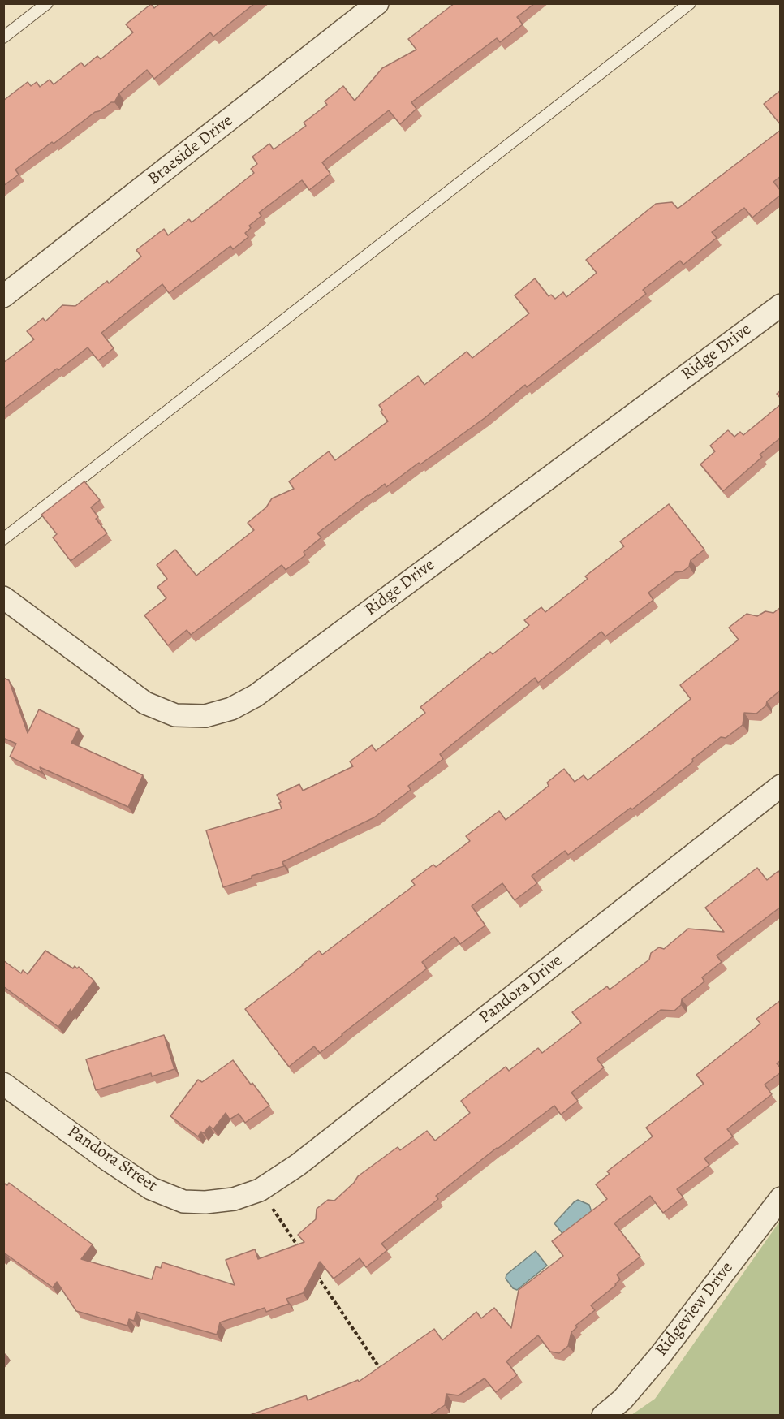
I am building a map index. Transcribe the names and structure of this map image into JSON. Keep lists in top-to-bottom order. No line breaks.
{"streets":{"street":["Braeside Drive","Ridge Drive","Pandora Drive","Pandora Street","Ridgeview Drive"]},"crossings":[["Pandora Drive","Pandora Street"]]}
